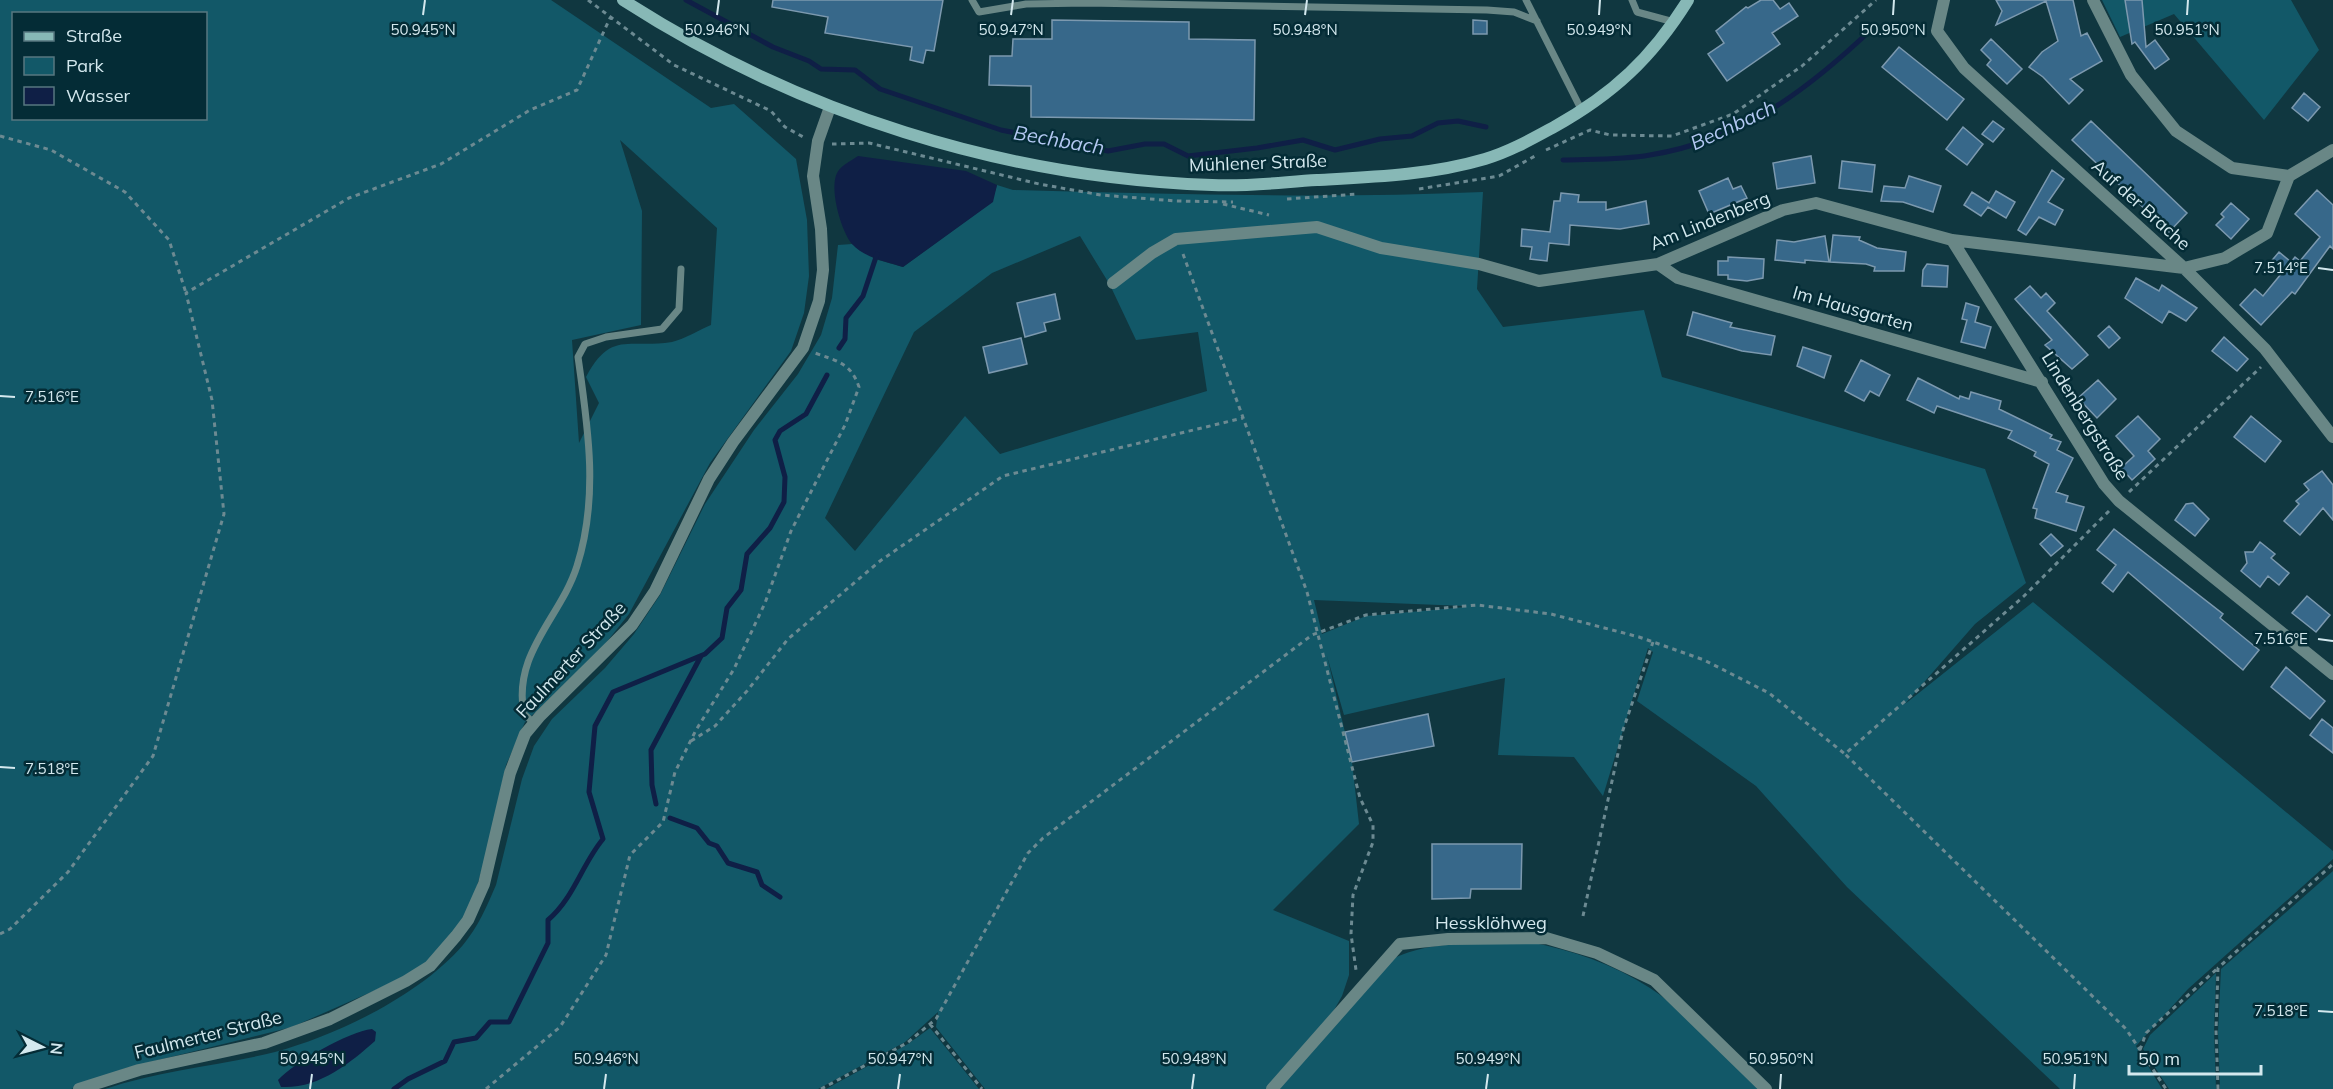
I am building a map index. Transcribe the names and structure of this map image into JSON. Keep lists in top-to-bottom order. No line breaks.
{"streets":{"main road":["Mühlener Straße"],"street":["Auf der Brache","Am Lindenberg","Im Hausgarten","Lindenbergstraße","Faulmerter Straße","Hessklöhweg"]},"crossings":[["Mühlener Straße","Faulmerter Straße"],["Auf der Brache","Am Lindenberg"],["Am Lindenberg","Im Hausgarten"],["Am Lindenberg","Lindenbergstraße"],["Im Hausgarten","Lindenbergstraße"]],"water":["Bechbach"],"legend":["Straße","Park","Wasser"],"scale_bar":"50 m","north":"right","coordinates":["50.945°N","50.946°N","50.947°N","50.948°N","50.949°N","50.950°N","50.951°N","7.514°E","7.516°E","7.518°E"]}
